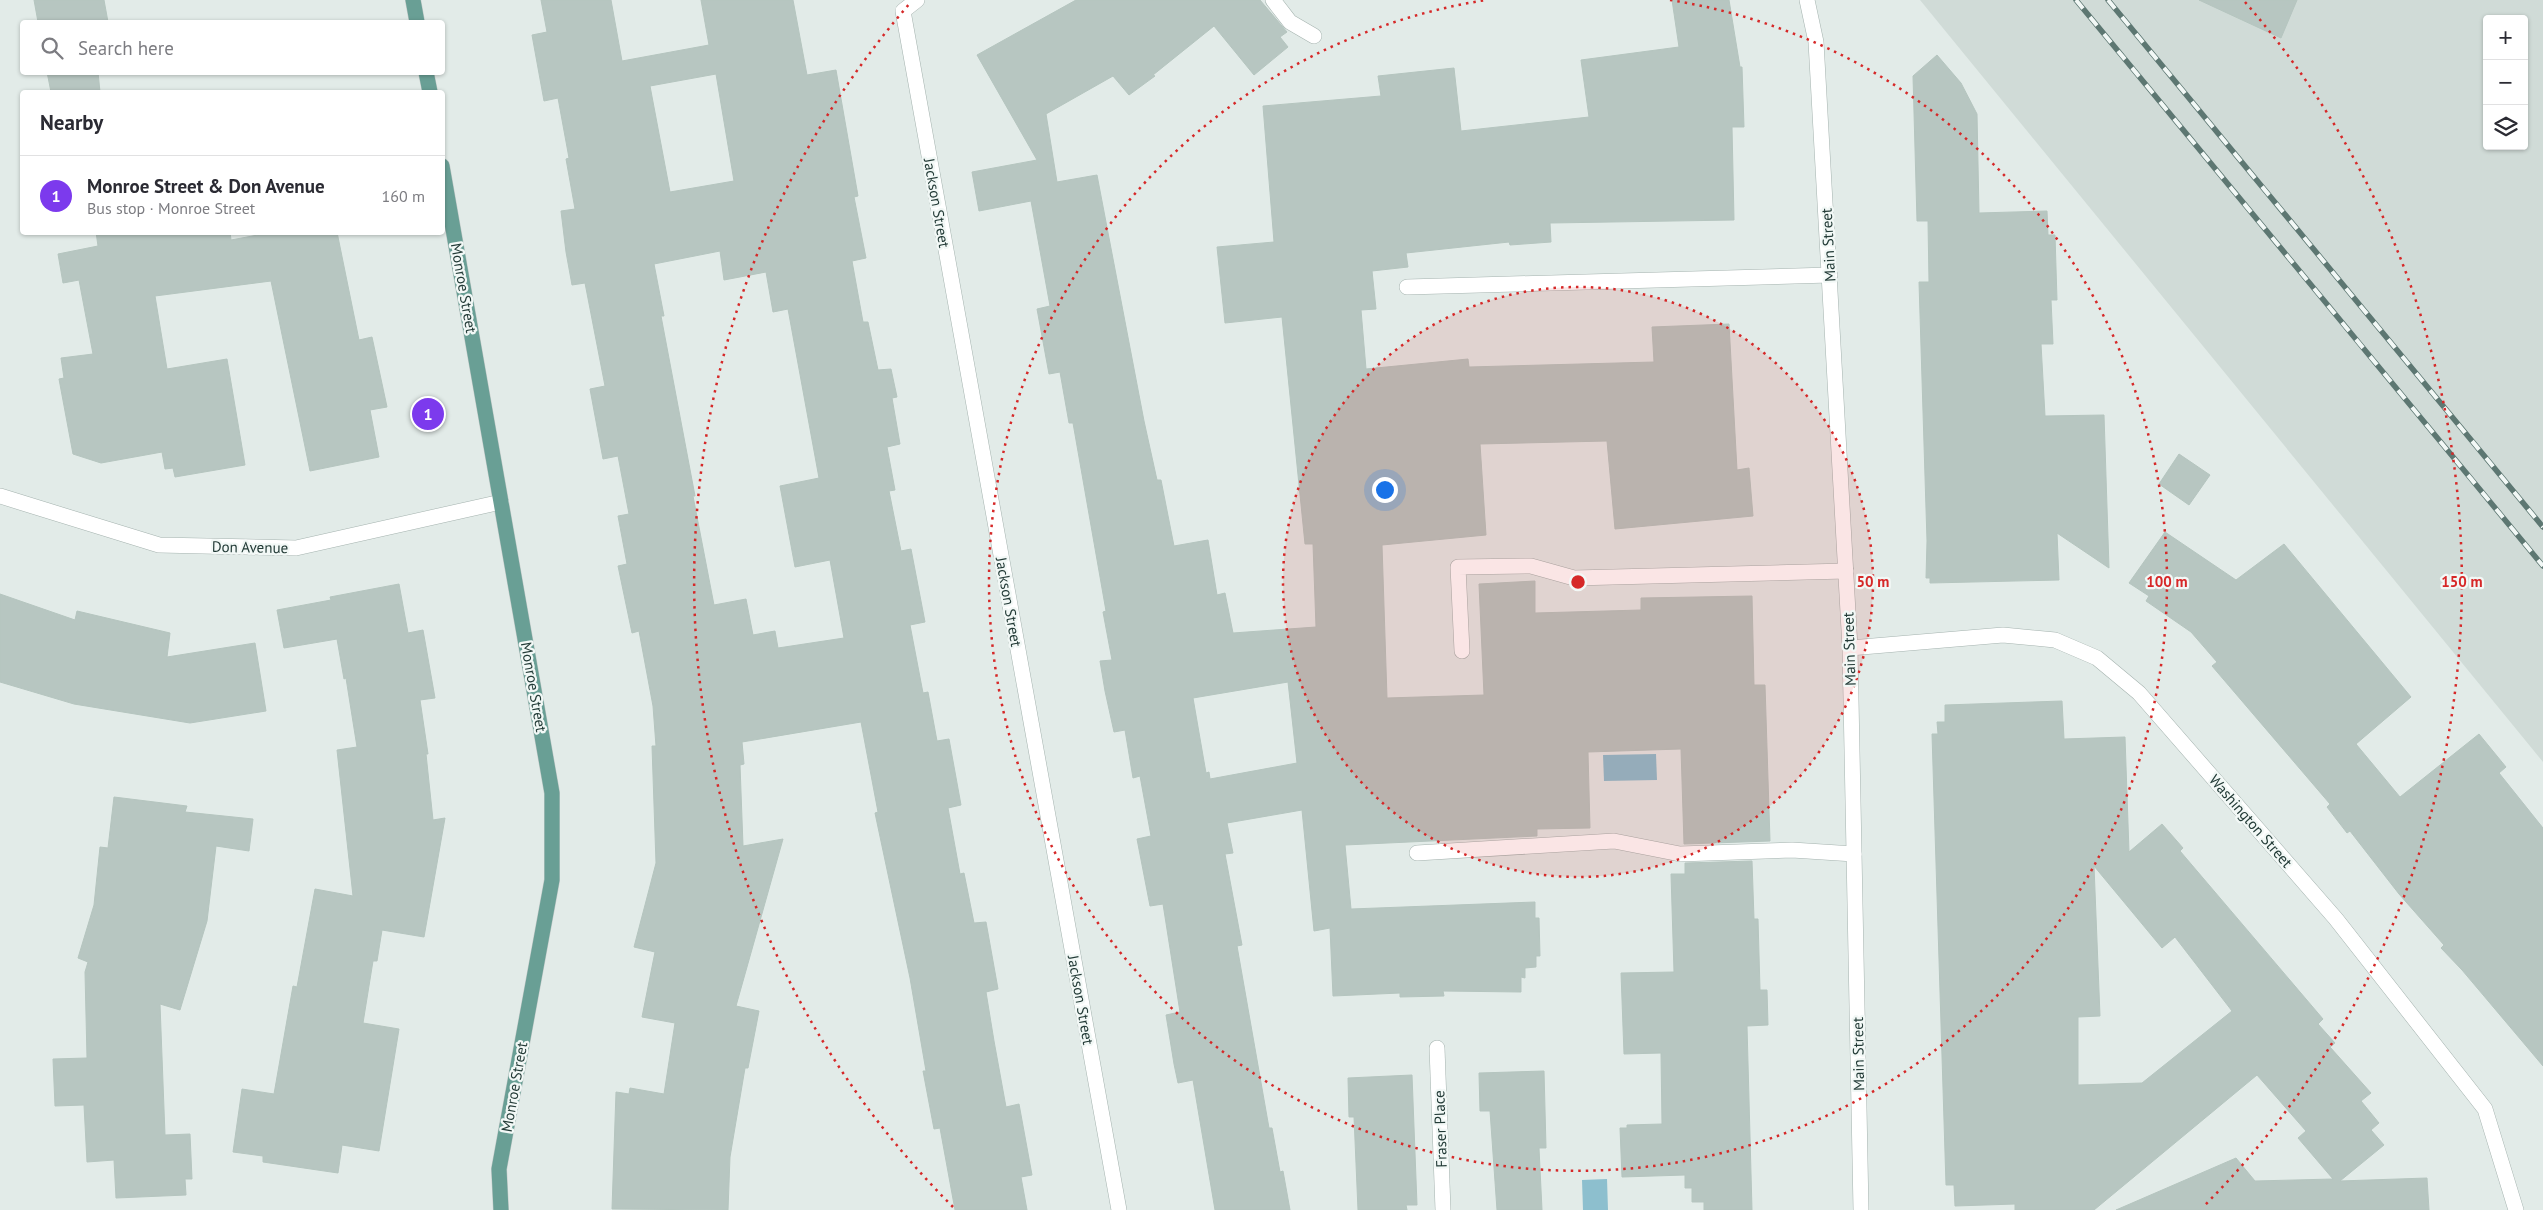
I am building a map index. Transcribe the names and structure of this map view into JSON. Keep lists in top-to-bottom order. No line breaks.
{"streets":{"main road":["Monroe Street"],"street":["Jackson Street","Main Street","Don Avenue","Washington Street","Fraser Place"]},"crossings":[["Main Street","Washington Street"],["Monroe Street","Don Avenue"]],"page":{"map_buttons":["+","−"],"search":"Search here","heading":"Nearby","list":[{"mark":"1","name":"Monroe Street & Don Avenue","note":"Bus stop · Monroe Street","value":"160 m"}],"pins":"1"},"rings":["50 m","100 m","150 m"]}
